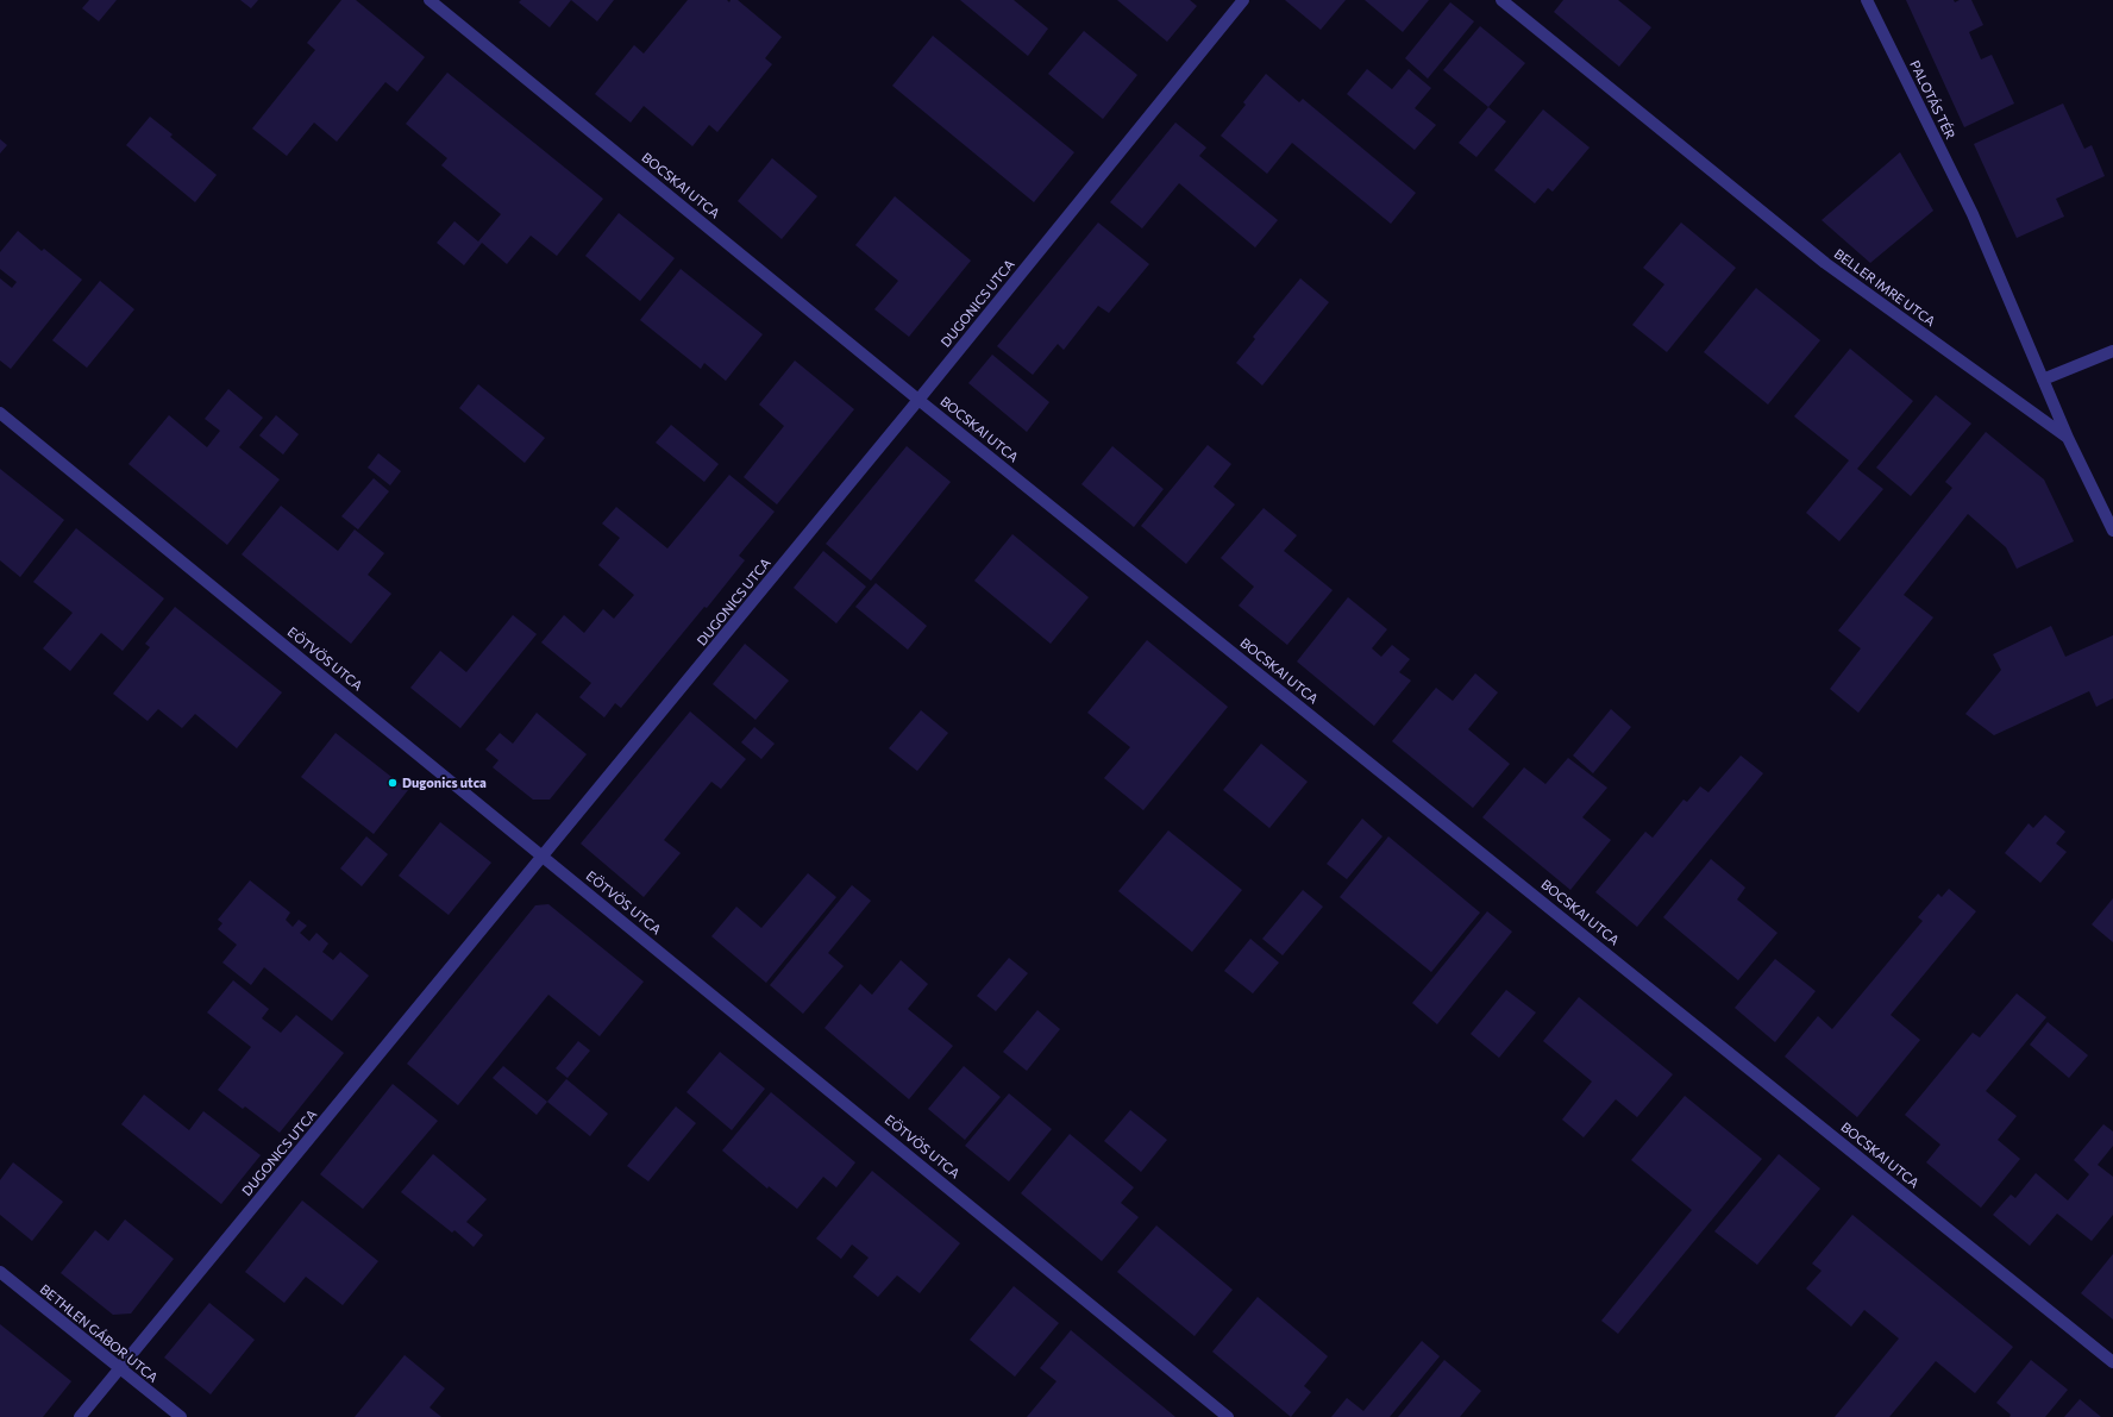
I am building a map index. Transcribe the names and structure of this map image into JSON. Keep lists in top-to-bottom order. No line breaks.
{"streets":{"street":["PALOTÁS TÉR","BOCSKAI UTCA","BELLER IMRE UTCA","DUGONICS UTCA","EÖTVÖS UTCA","BETHLEN GÁBOR UTCA"]},"crossings":[["BOCSKAI UTCA","DUGONICS UTCA"],["DUGONICS UTCA","EÖTVÖS UTCA"],["DUGONICS UTCA","BETHLEN GÁBOR UTCA"]],"places":["Dugonics utca"]}
